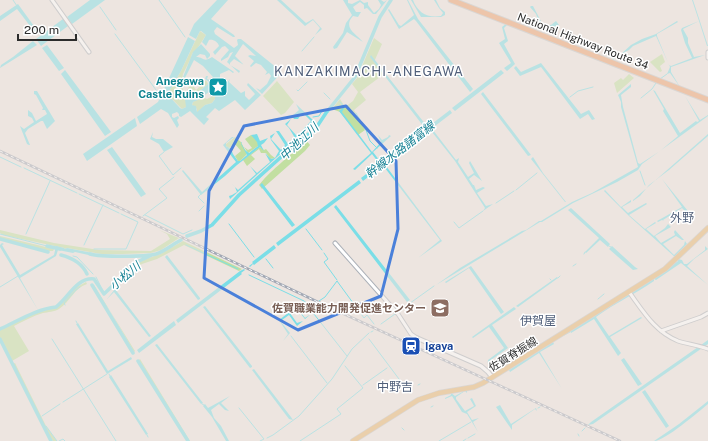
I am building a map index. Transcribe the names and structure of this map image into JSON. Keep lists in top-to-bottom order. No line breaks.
{"streets":{"highway":["National Highway Route 34"],"main road":["佐賀脊振線"]},"districts":["KANZAKIMACHI-ANEGAWA","外野","伊賀屋","中野吉"],"water":["中池江川","幹線水路諸富線","小松川"],"places":{"place":["Anegawa Castle Ruins"],"school or university":["佐賀職業能力開発促進センター"],"station":["Igaya"]},"scale_bar":"200 m"}
